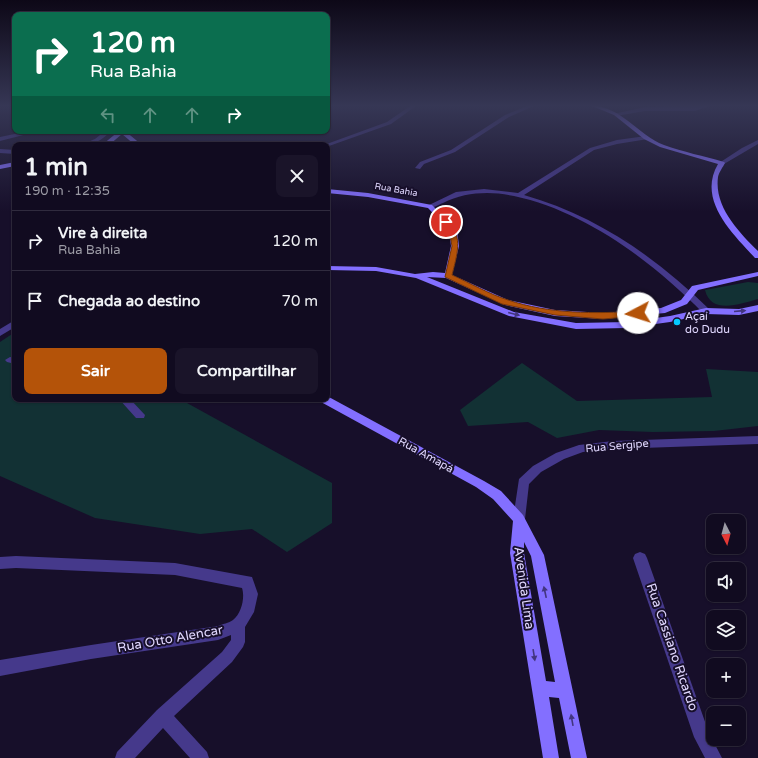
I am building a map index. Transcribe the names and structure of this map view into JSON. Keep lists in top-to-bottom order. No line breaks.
{"streets":{"main road":["Rua Bahia","Rua Amapá","Avenida Lima"],"street":["Rua Sergipe","Rua Otto Alencar","Rua Cassiano Ricardo"]},"crossings":[["Rua Sergipe","Rua Amapá"],["Rua Sergipe","Avenida Lima"],["Rua Amapá","Avenida Lima"]],"places":["Açaí do Dudu"],"north":"bottom","page":{"turn":["120 m","Rua Bahia"],"heading":["1 min","190 m · 12:35"],"list":[{"name":"Vire à direita","note":"Rua Bahia","value":"120 m"},{"name":"Chegada ao destino","value":"70 m"}],"buttons":["Sair","Compartilhar"],"map_buttons":["+","−"]}}
